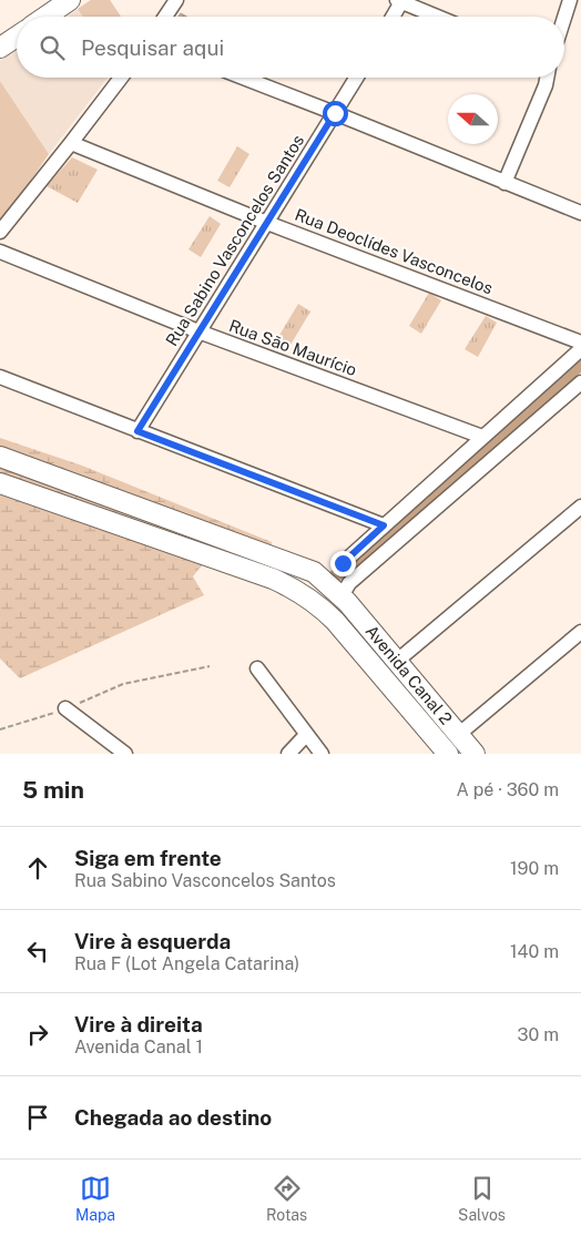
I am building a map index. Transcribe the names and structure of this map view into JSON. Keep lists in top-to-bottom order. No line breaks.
{"streets":{"main road":["Avenida Canal 2"],"street":["Rua Sabino Vasconcelos Santos","Rua Deoclídes Vasconcelos","Rua São Maurício"]},"crossings":[["Rua Sabino Vasconcelos Santos","Rua Deoclídes Vasconcelos"],["Rua Sabino Vasconcelos Santos","Rua São Maurício"]],"north":"left","page":{"search":"Pesquisar aqui","heading":["5 min","A pé · 360 m"],"list":[["Siga em frente","Rua Sabino Vasconcelos Santos","190 m"],["Vire à esquerda","Rua F (Lot Angela Catarina)","140 m"],["Vire à direita","Avenida Canal 1","30 m"],"Chegada ao destino"],"nav":["Mapa","Rotas","Salvos"]}}
